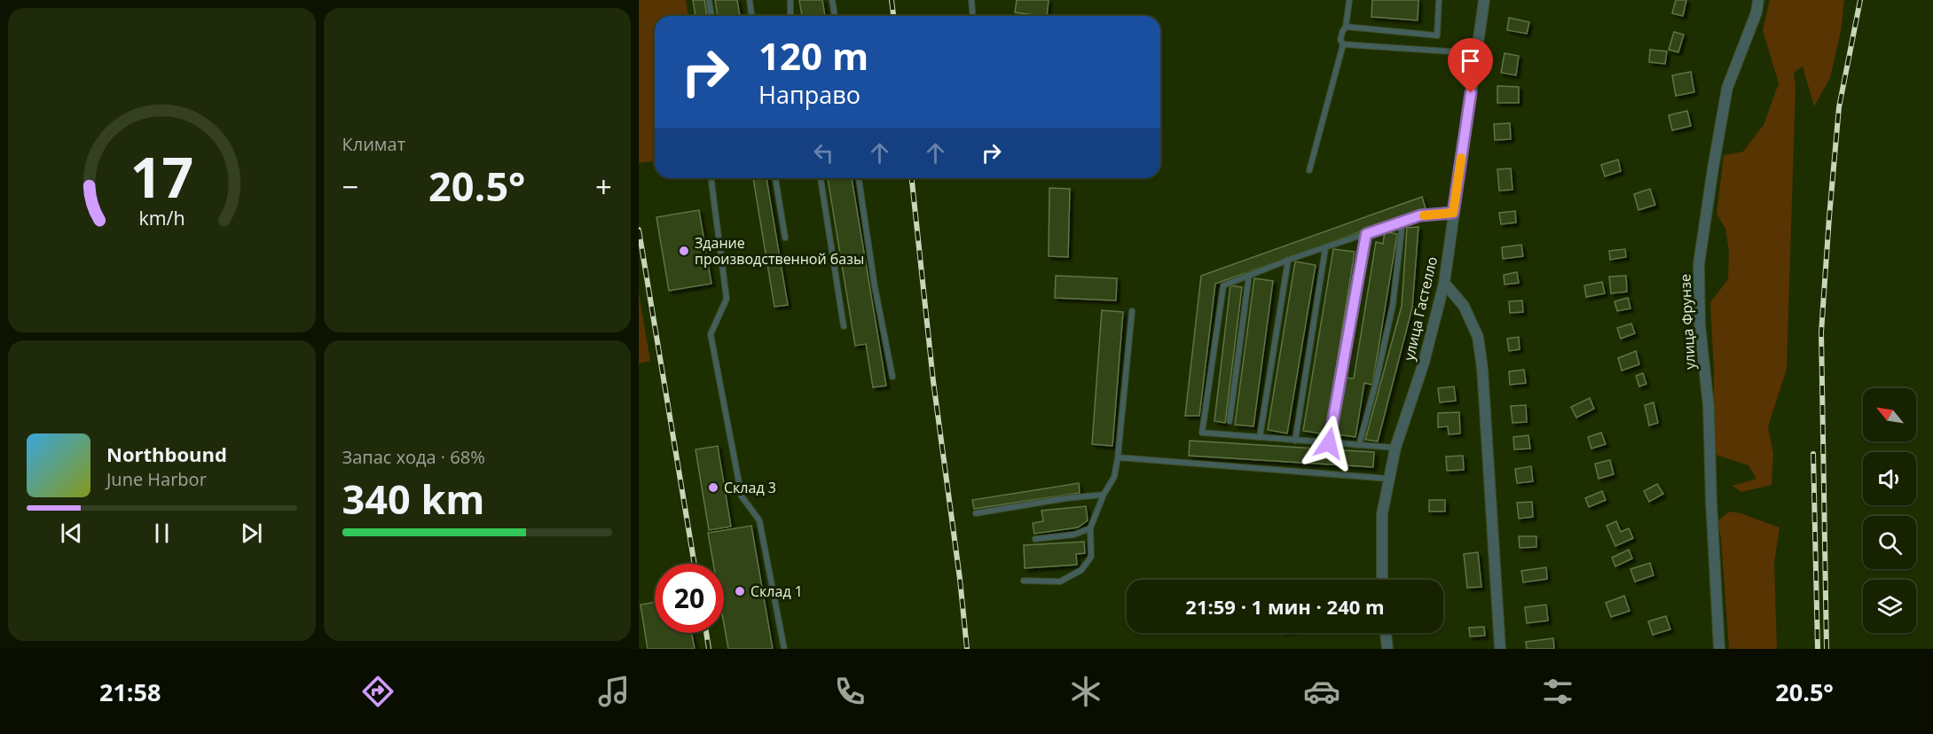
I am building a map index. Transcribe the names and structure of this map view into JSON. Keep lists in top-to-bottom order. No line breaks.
{"streets":{"street":["улица Гастелло","улица Фрунзе"]},"places":["Здание производственной базы","Склад 3","Склад 1"],"north":"top left","page":{"tile":["Климат",["Запас хода · 68%","340 km"]],"turn":["120 m","Направо"],"heat":["−","20.5°","+"],"song":["Northbound","June Harbor"],"limit":"20","trip":"21:59 · 1 мин · 240 m","tabs":["21:58","20.5°"],"gauge":["17","km/h"]}}
